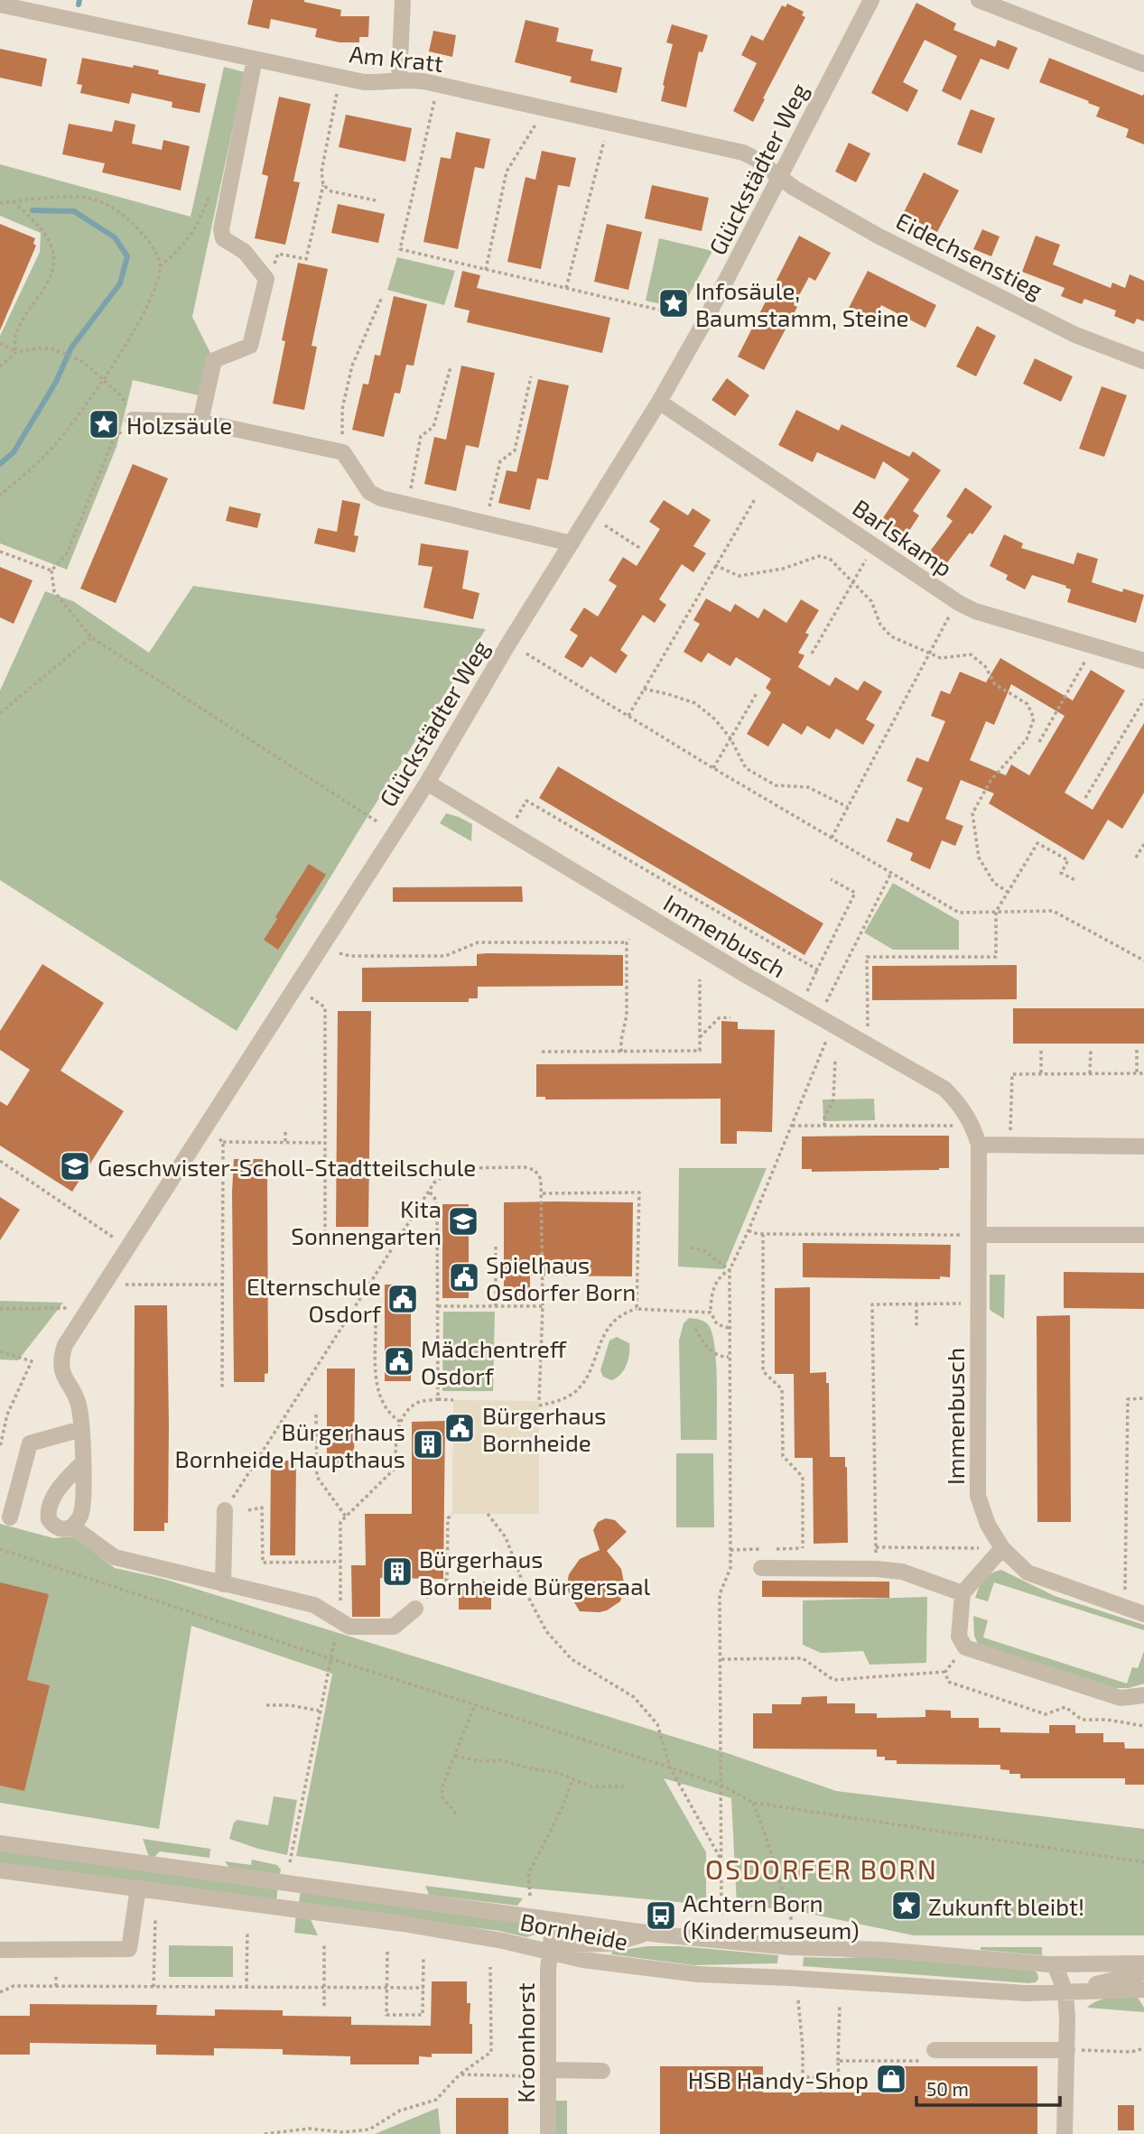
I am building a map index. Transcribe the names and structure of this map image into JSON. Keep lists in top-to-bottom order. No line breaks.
{"streets":{"street":["Am Kratt","Glückstädter Weg","Eidechsenstieg","Barlskamp","Immenbusch","Bornheide","Kroonhorst"]},"crossings":[["Am Kratt","Glückstädter Weg"],["Am Kratt","Eidechsenstieg"],["Glückstädter Weg","Eidechsenstieg"],["Glückstädter Weg","Barlskamp"],["Glückstädter Weg","Immenbusch"],["Bornheide","Kroonhorst"]],"districts":["OSDORFER BORN"],"places":{"place":["Infosäule, Baumstamm, Steine","Holzsäule","Zukunft bleibt!"],"school or university":["Geschwister-Scholl-Stadtteilschule","Kita Sonnengarten"],"public building":["Spielhaus Osdorfer Born","Elternschule Osdorf","Mädchentreff Osdorf","Bürgerhaus Bornheide"],"building":["Bürgerhaus Bornheide Haupthaus","Bürgerhaus Bornheide Bürgersaal"],"bus stop":["Achtern Born (Kindermuseum)"],"shop":["HSB Handy-Shop"]},"scale_bar":"50 m"}
